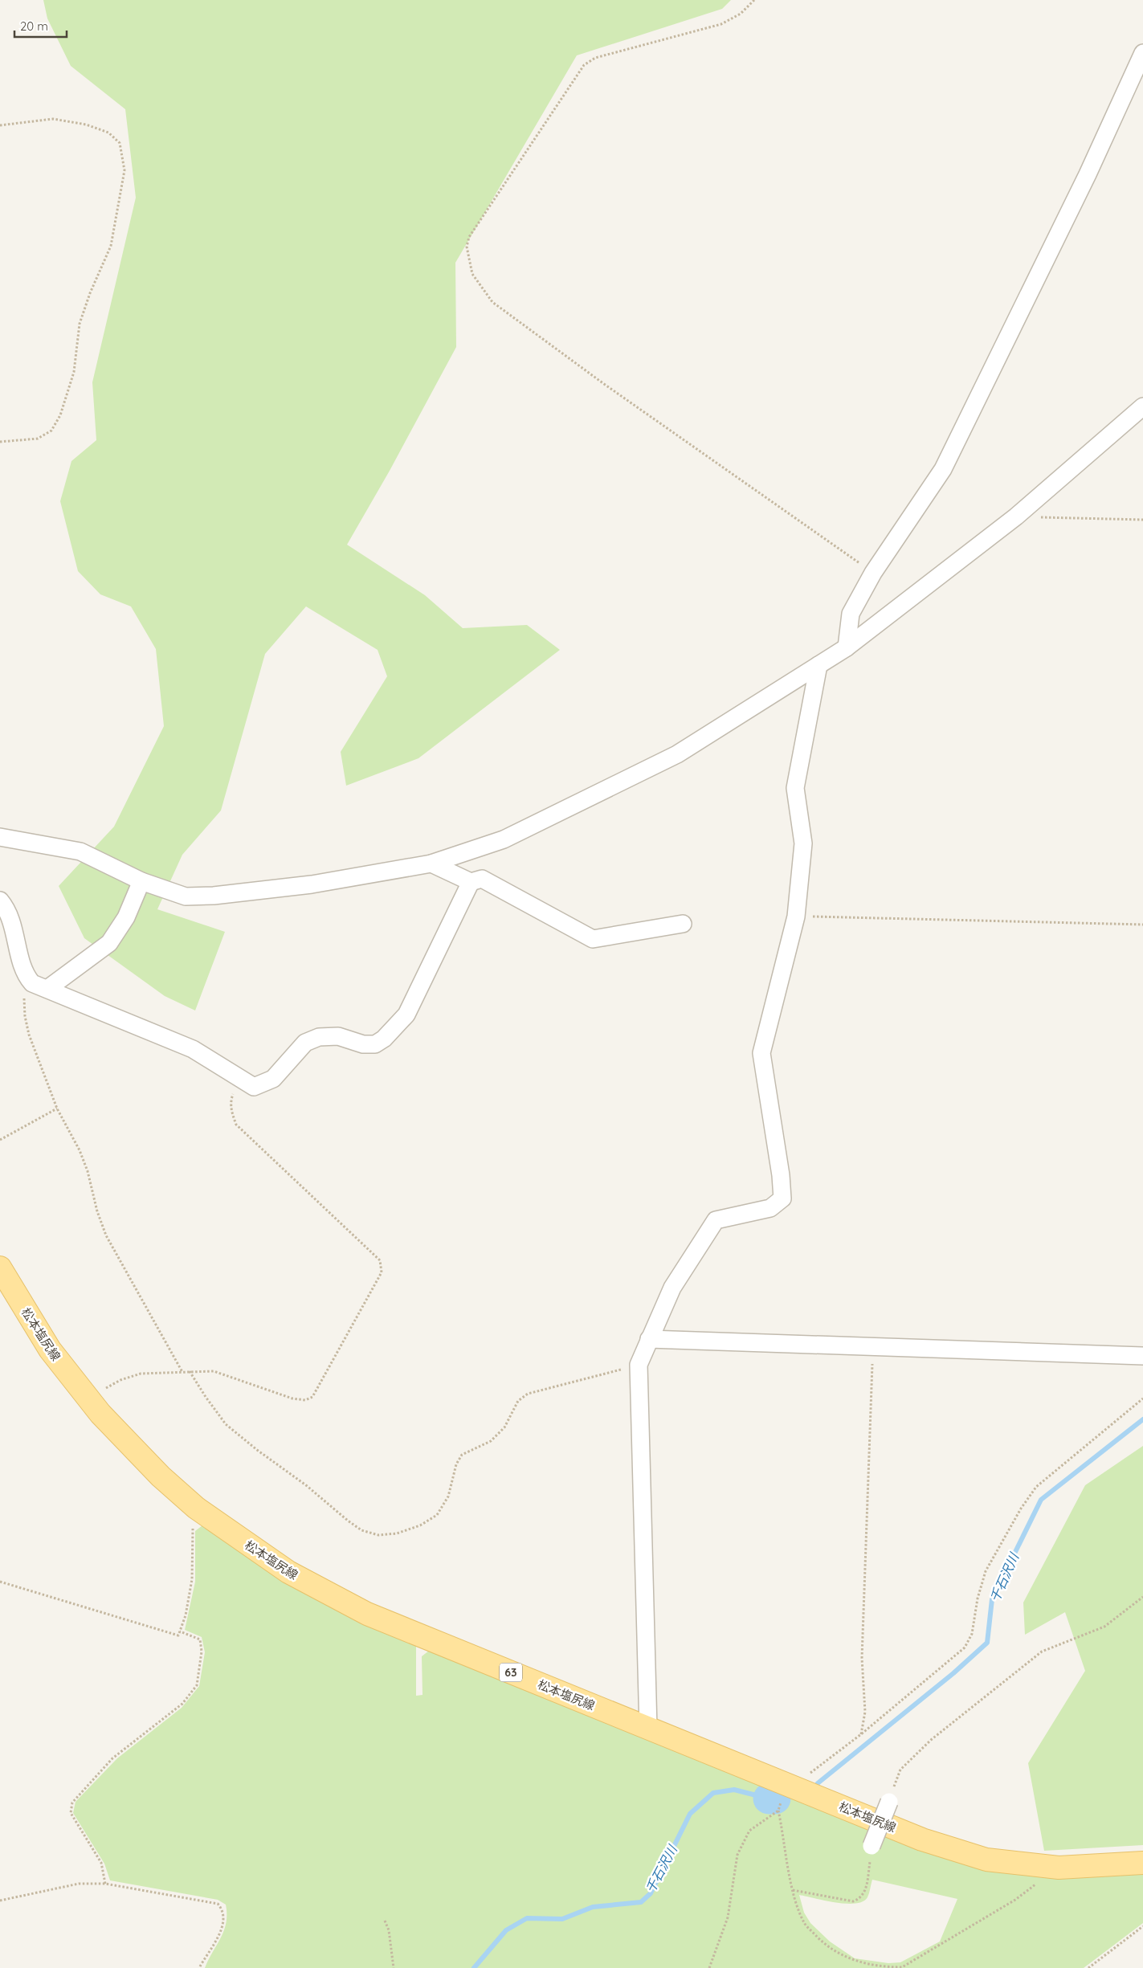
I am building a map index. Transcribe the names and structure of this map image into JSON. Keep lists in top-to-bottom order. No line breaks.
{"streets":{"main road":["松本塩尻線","63"]},"water":["千石沢川"],"scale_bar":"20 m"}
